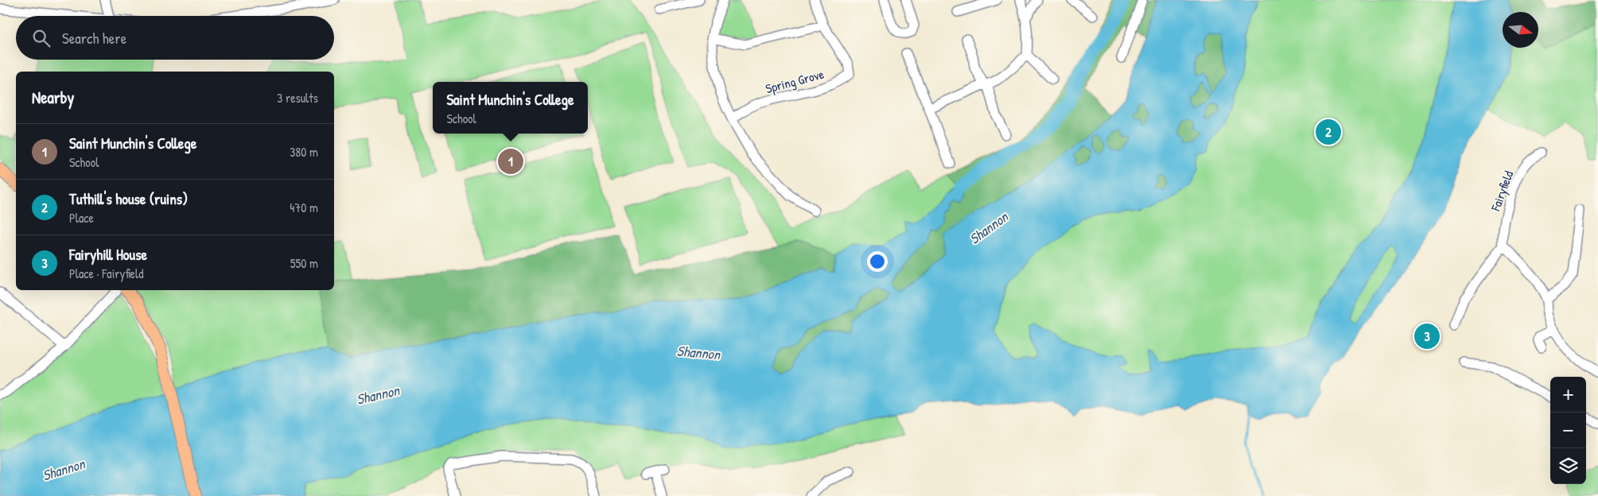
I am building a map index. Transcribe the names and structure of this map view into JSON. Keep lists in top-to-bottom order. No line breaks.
{"streets":{"street":["Spring Grove","Fairyfield"]},"water":["Shannon"],"north":"right","page":{"search":"Search here","heading":["Nearby","3 results"],"popup":["Saint Munchin's College","School"],"pins":["2","1","3"],"list":[{"mark":"1","name":"Saint Munchin's College","note":"School","value":"380 m"},{"mark":"2","name":"Tuthill's house (ruins)","note":"Place","value":"470 m"},{"mark":"3","name":"Fairyhill House","note":"Place · Fairyfield","value":"550 m"}],"map_buttons":["+","−"]}}
